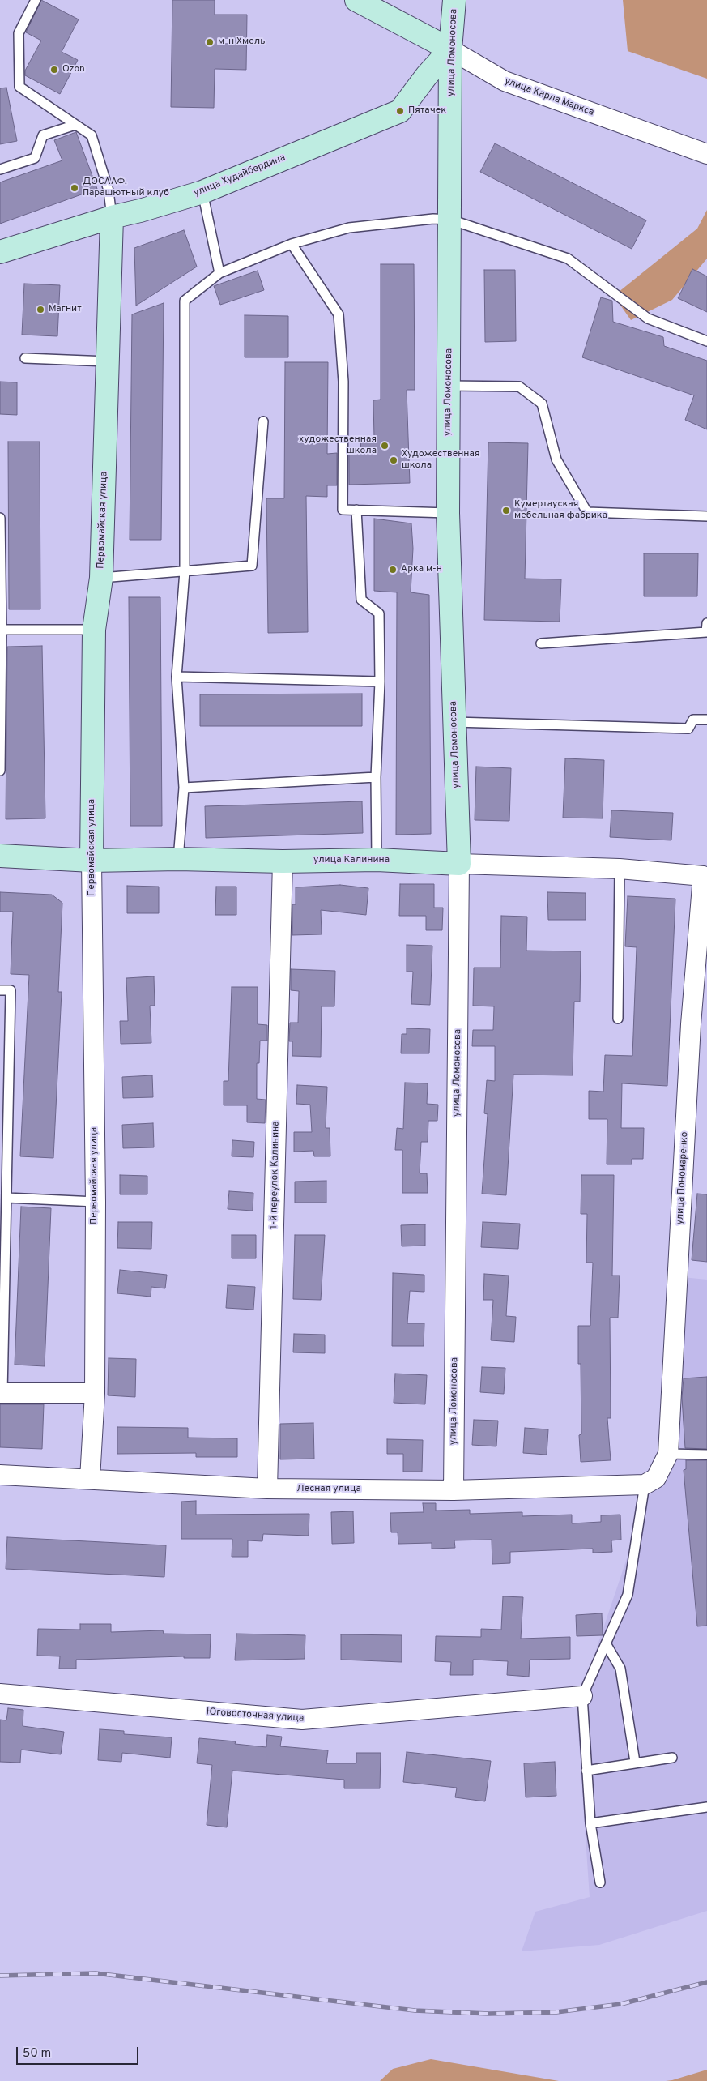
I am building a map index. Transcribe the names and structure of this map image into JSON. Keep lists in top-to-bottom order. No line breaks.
{"streets":{"street":["улица Ломоносова","улица Карла Маркса","улица Худайбердина","Первомайская улица","улица Калинина","1-й переулок Калинина","улица Пономаренко","Лесная улица","Юговосточная улица"]},"crossings":[["улица Ломоносова","улица Карла Маркса"],["улица Ломоносова","улица Худайбердина"],["улица Ломоносова","улица Калинина"],["улица Ломоносова","Лесная улица"],["улица Карла Маркса","улица Худайбердина"],["улица Худайбердина","Первомайская улица"],["Первомайская улица","улица Калинина"],["Первомайская улица","Лесная улица"],["улица Калинина","1-й переулок Калинина"],["улица Калинина","улица Пономаренко"],["1-й переулок Калинина","Лесная улица"],["улица Пономаренко","Лесная улица"]],"places":["м-н Хмель","Ozon","Пятачек","ДОСААФ. Парашютный клуб","Магнит","художественная школа","Художественная школа","Кумертауская мебельная фабрика","Арка м-н"],"scale_bar":"50 m"}
